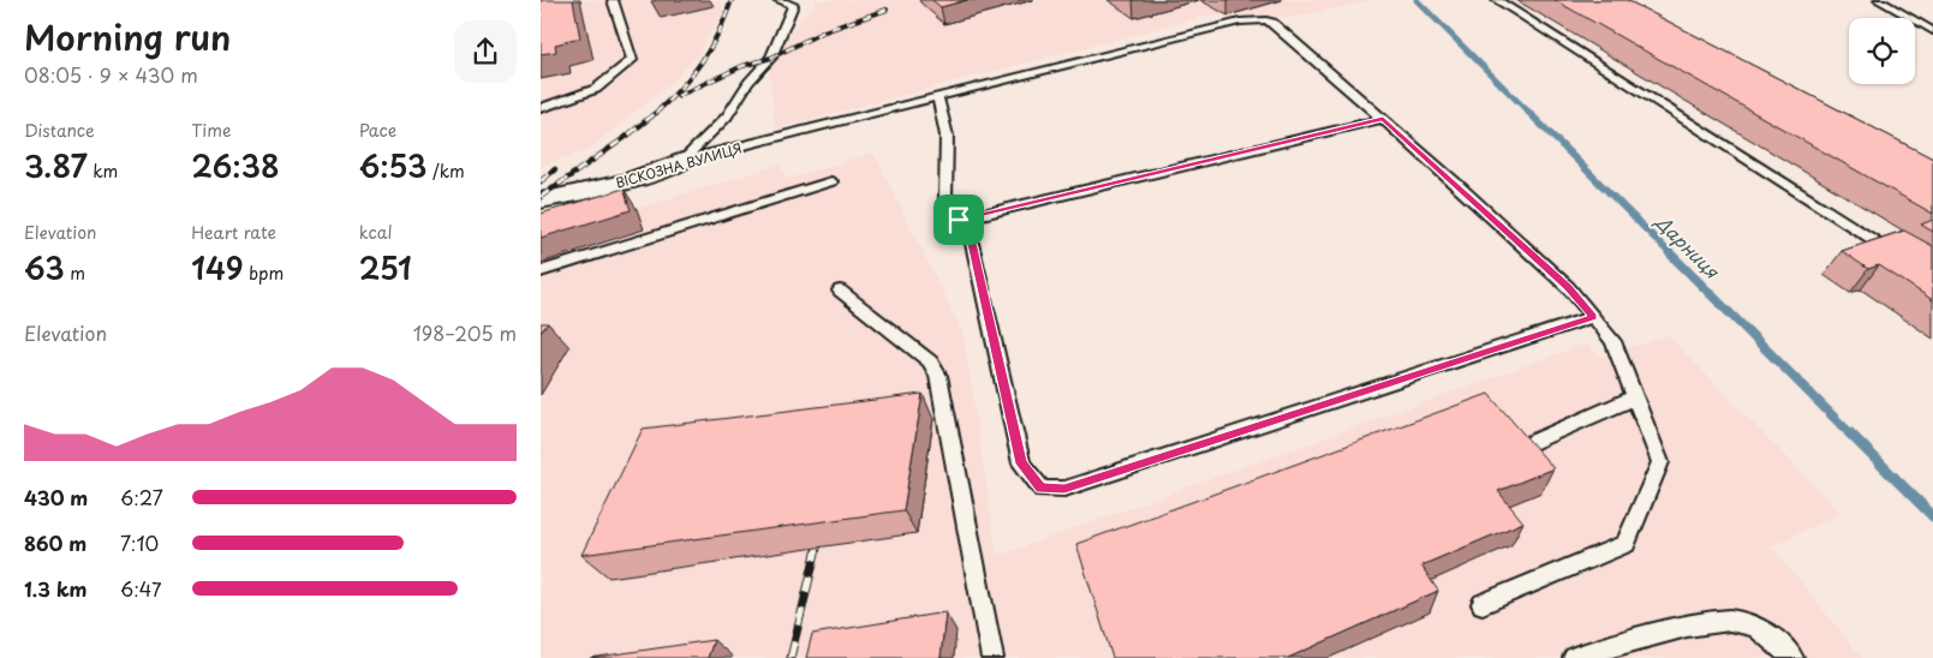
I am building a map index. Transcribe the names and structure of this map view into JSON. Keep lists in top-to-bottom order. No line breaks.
{"streets":{"street":["ВІСКОЗНА ВУЛИЦЯ"]},"water":["Дарниця"],"page":{"heading":["Morning run","08:05 · 9 × 430 m"],"stats":[["Distance","3.87 km"],["Time","26:38"],["Pace","6:53 /km"],["Elevation","63 m"],["Heart rate","149 bpm"],["kcal","251"]],"chart":["Elevation","198–205 m"],"list":[{"name":"430 m","note":"6:27"},{"name":"860 m","note":"7:10"},{"name":"1.3 km","note":"6:47"}]}}
